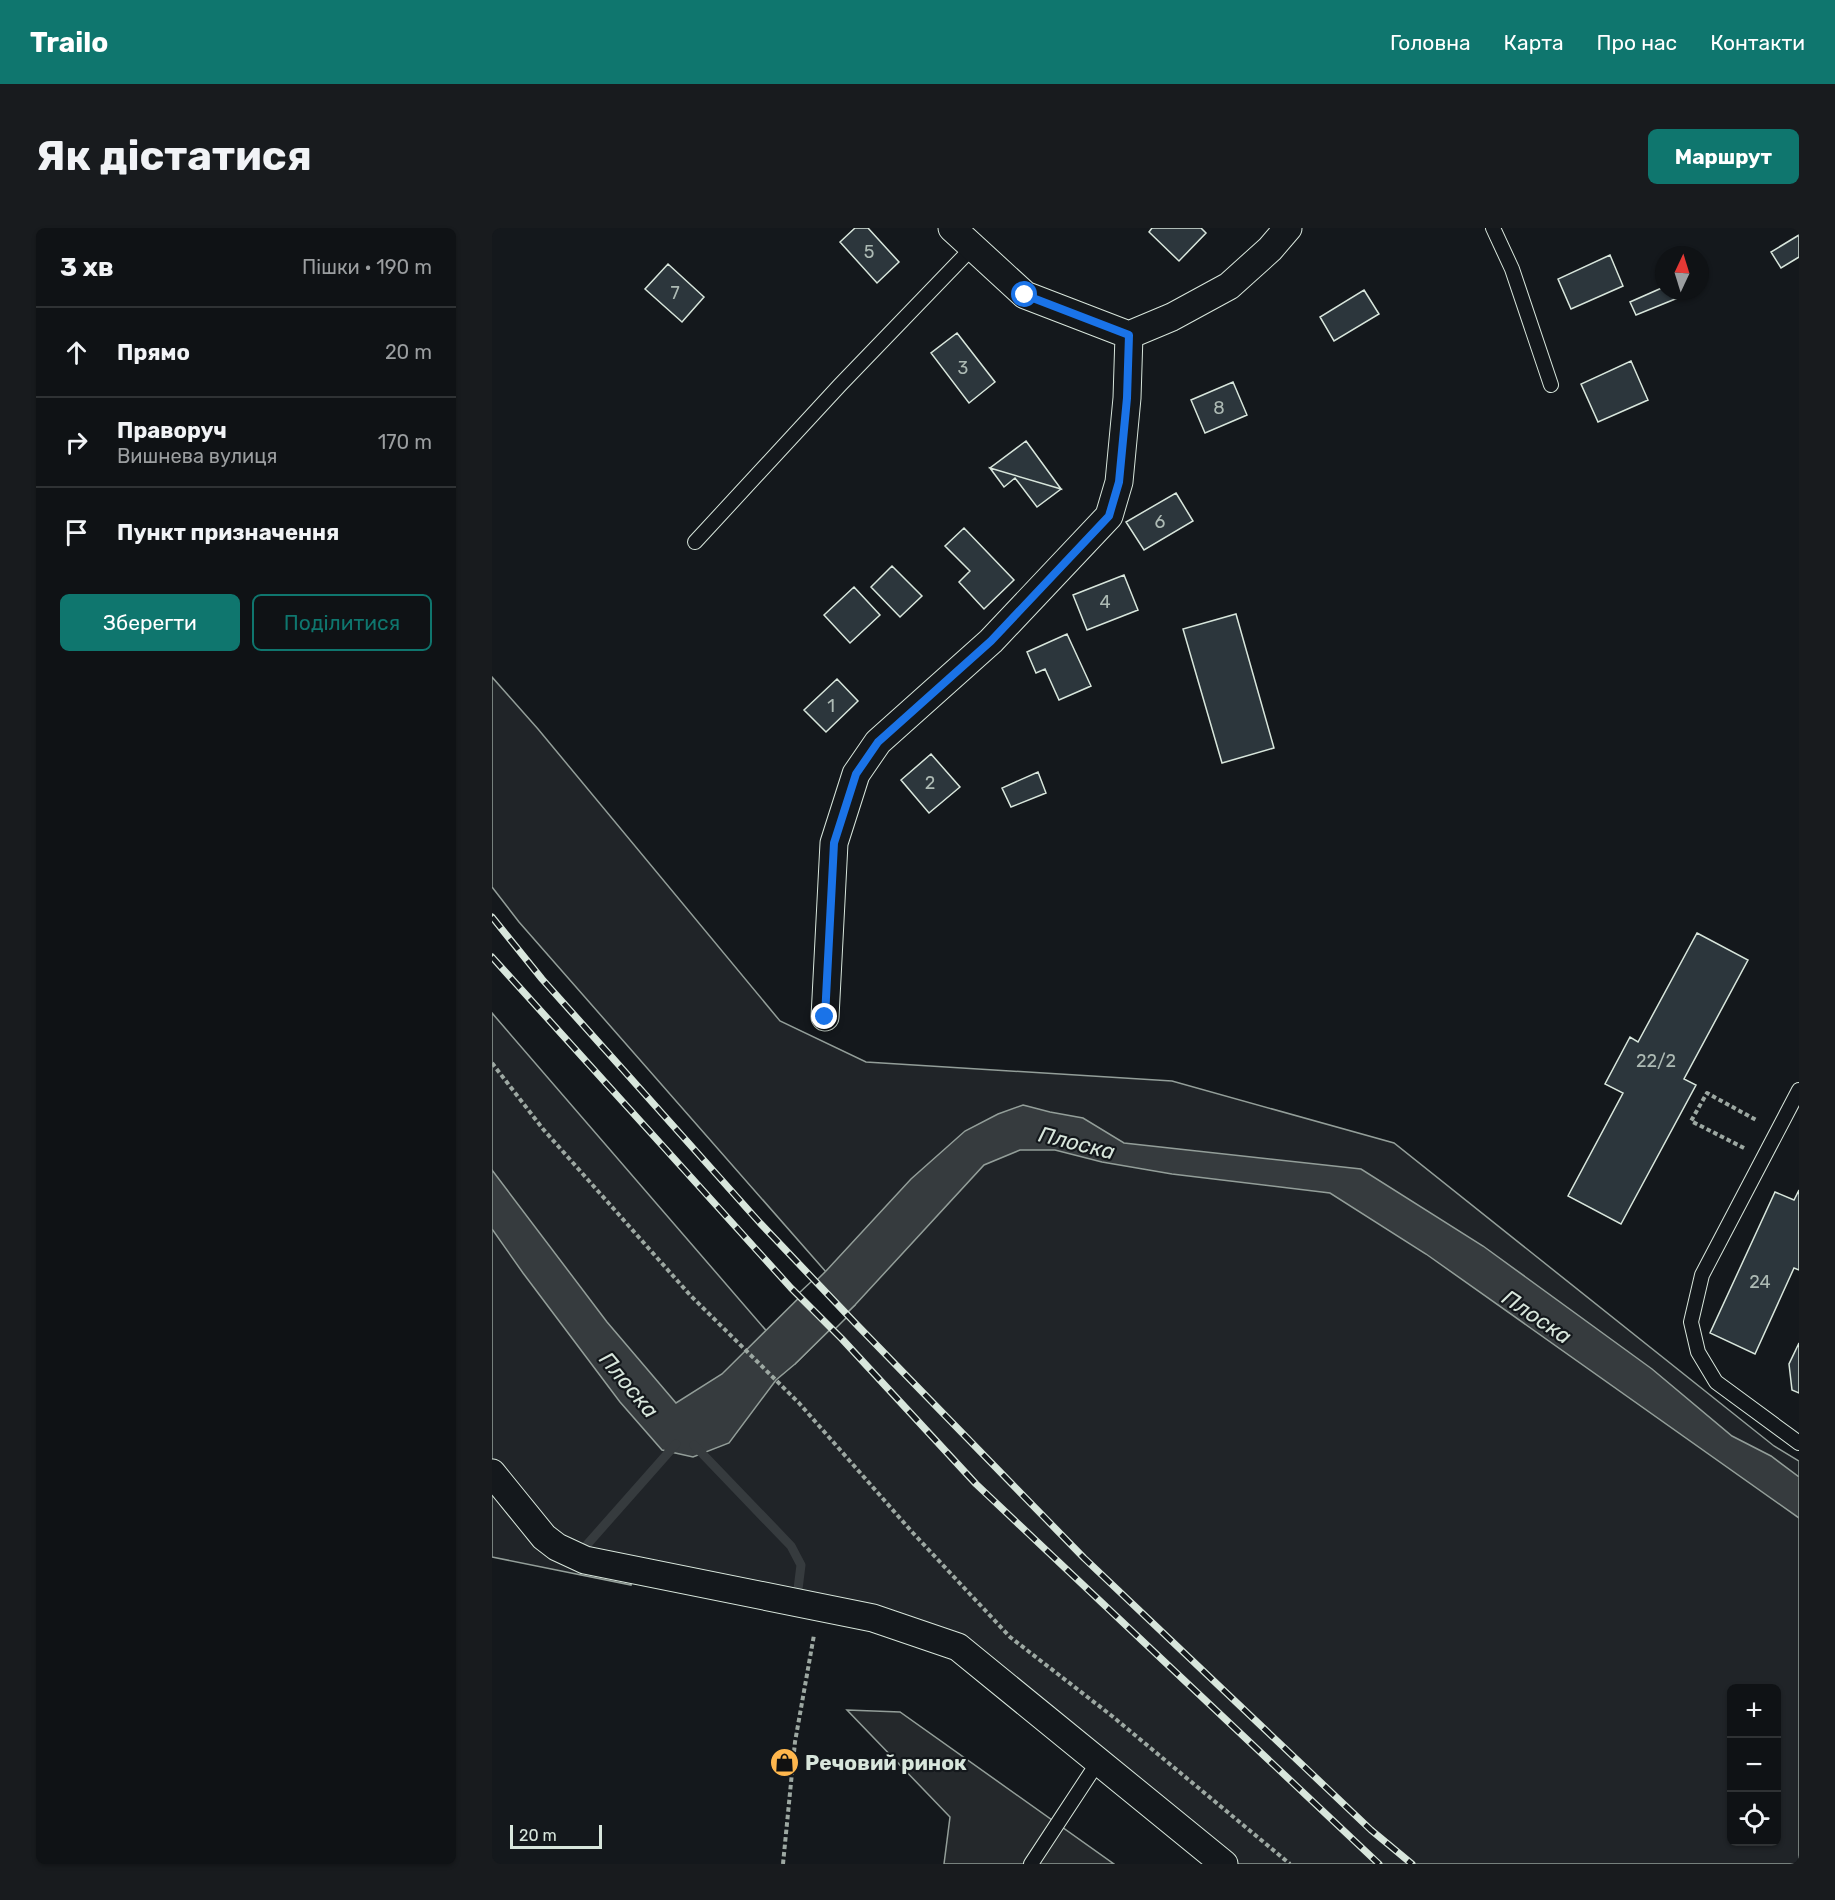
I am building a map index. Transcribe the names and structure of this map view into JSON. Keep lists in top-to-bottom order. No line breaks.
{"water":["Плоска"],"places":{"shop":["Речовий ринок"]},"house_numbers":["5","7","3","8","6","4","1","2","22/2","24"],"scale_bar":"20 m","north":"top","page":{"header":"Trailo","nav":["Головна","Карта","Про нас","Контакти"],"buttons":["Маршрут",["Зберегти","Поділитися"]],"title":"Як дістатися","heading":["3 хв","Пішки · 190 m"],"list":[["Прямо","20 m"],["Праворуч","Вишнева вулиця","170 m"],"Пункт призначення"],"map_buttons":["+","−"],"scale":"20 m"}}
